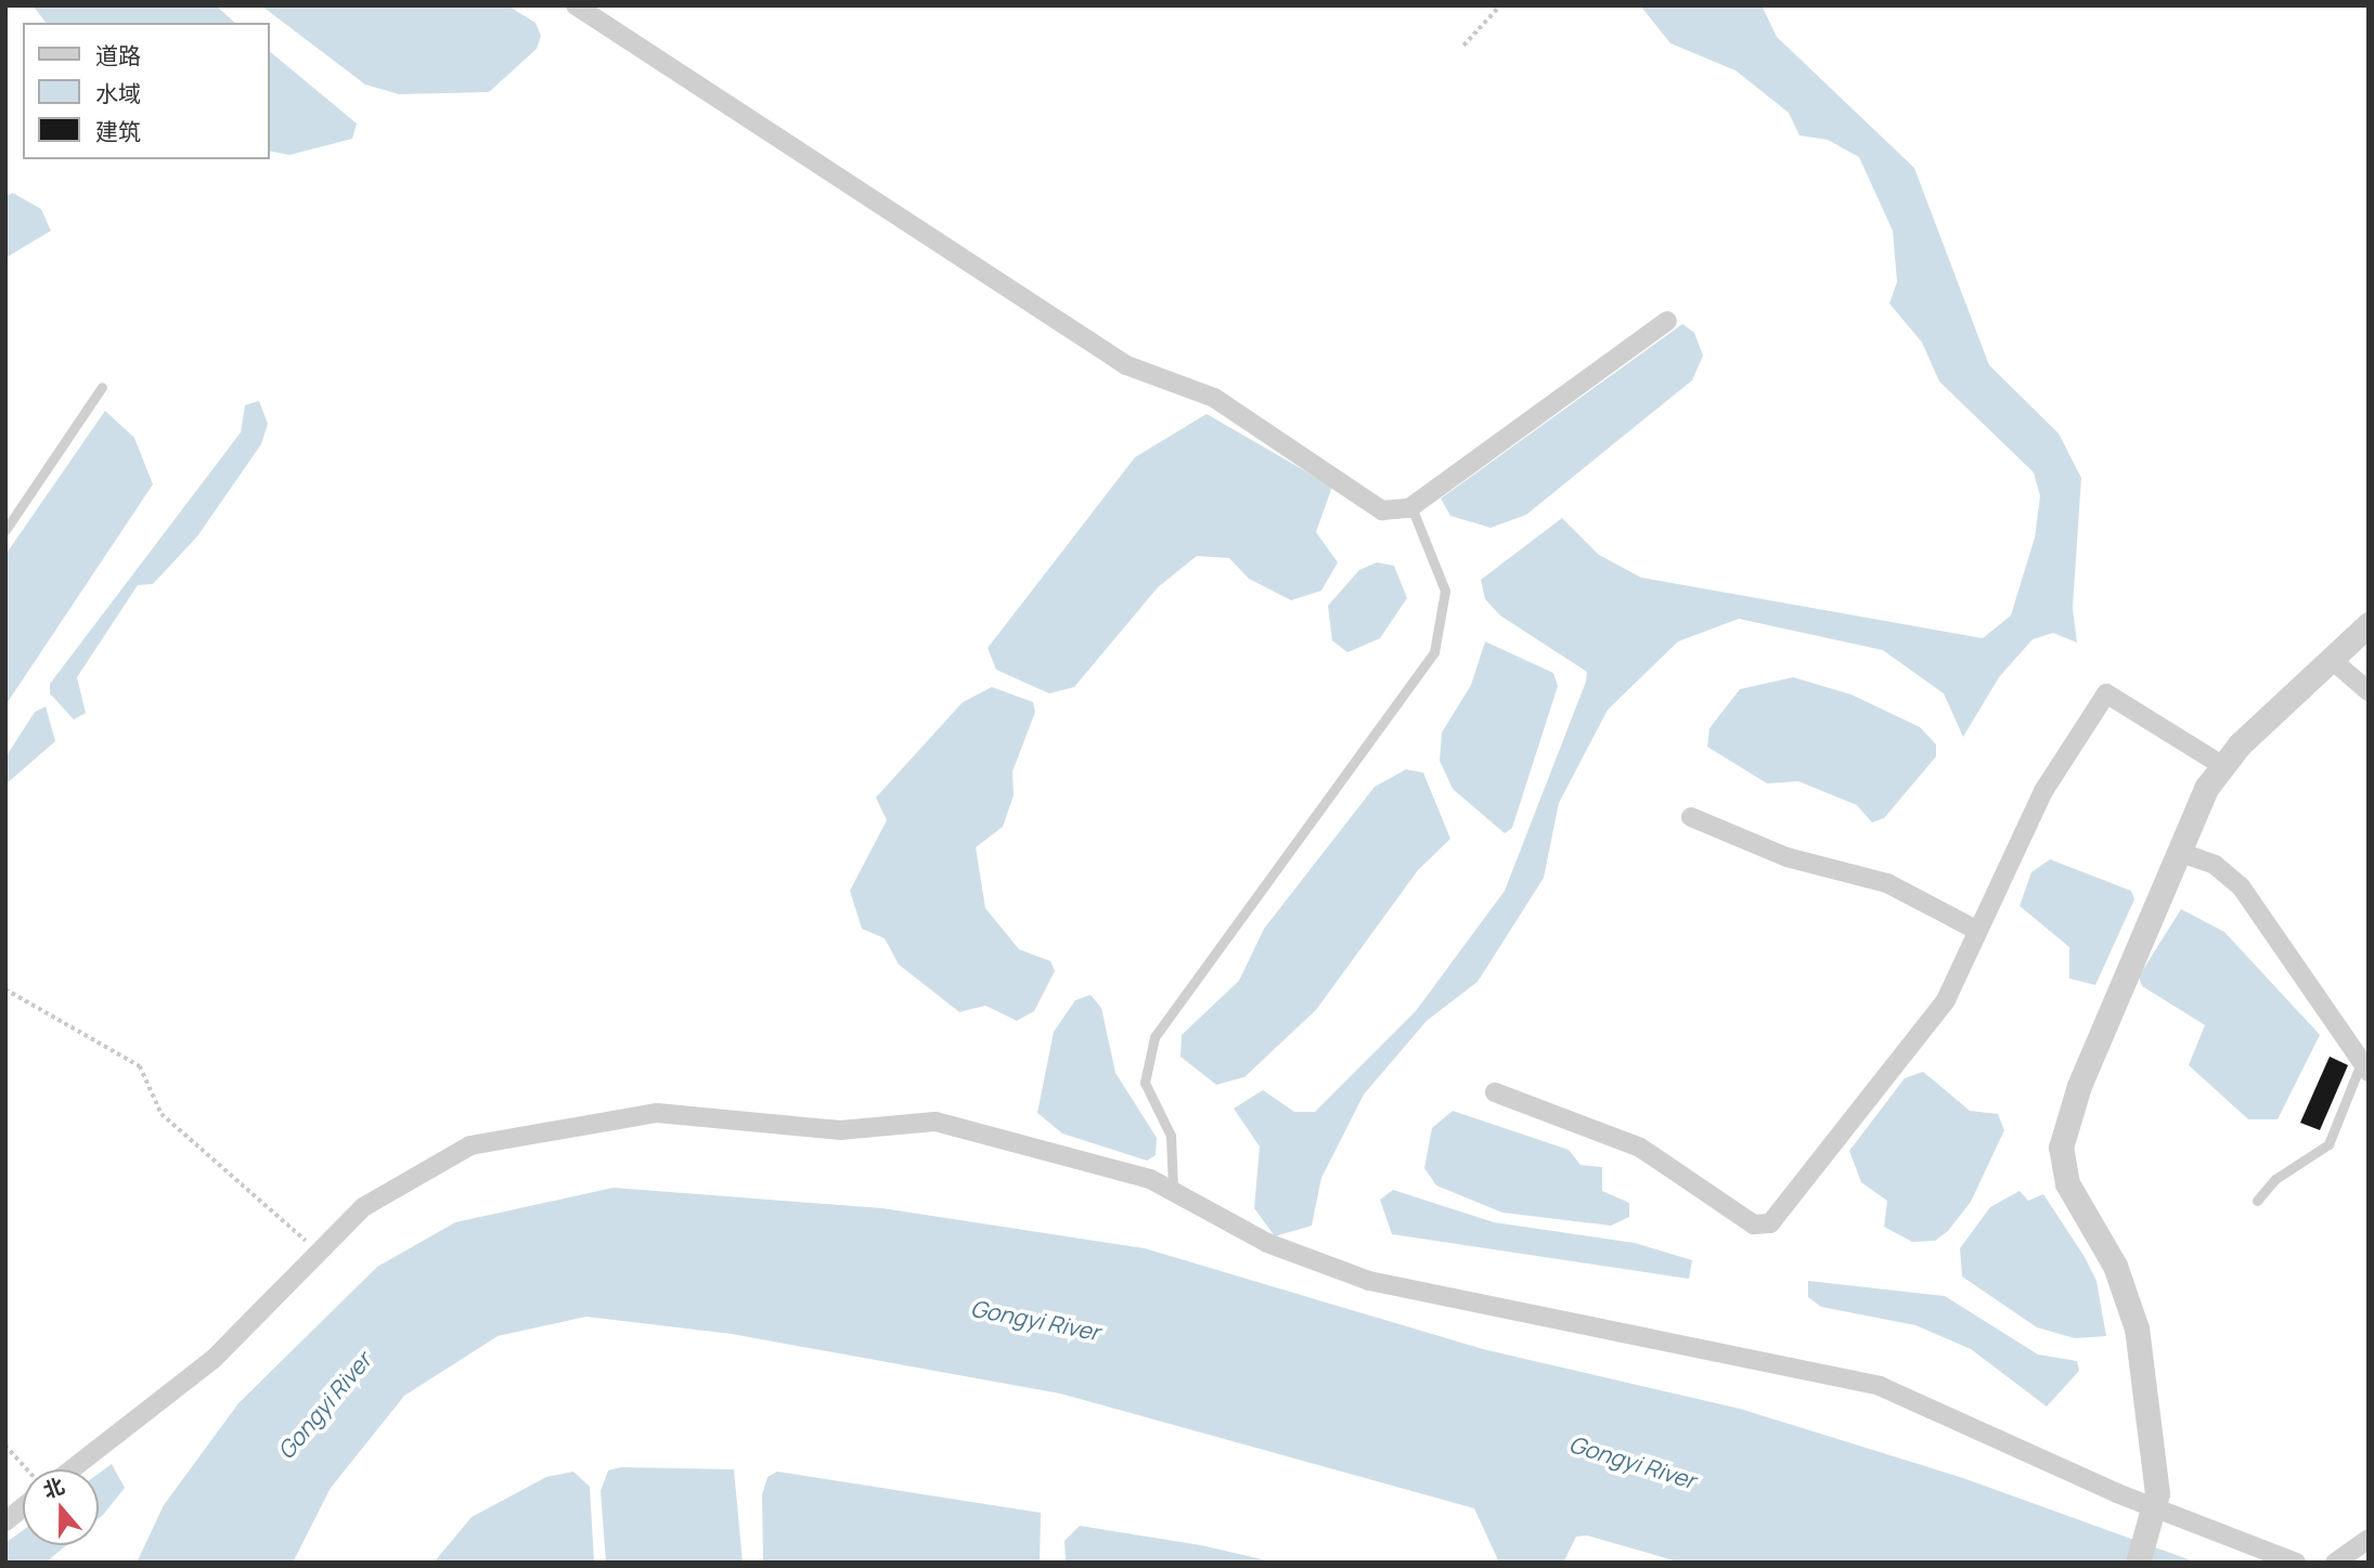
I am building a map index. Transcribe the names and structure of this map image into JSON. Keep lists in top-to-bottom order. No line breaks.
{"water":["Gongyi River"],"legend":["道路","水域","建筑"],"north":"top"}
